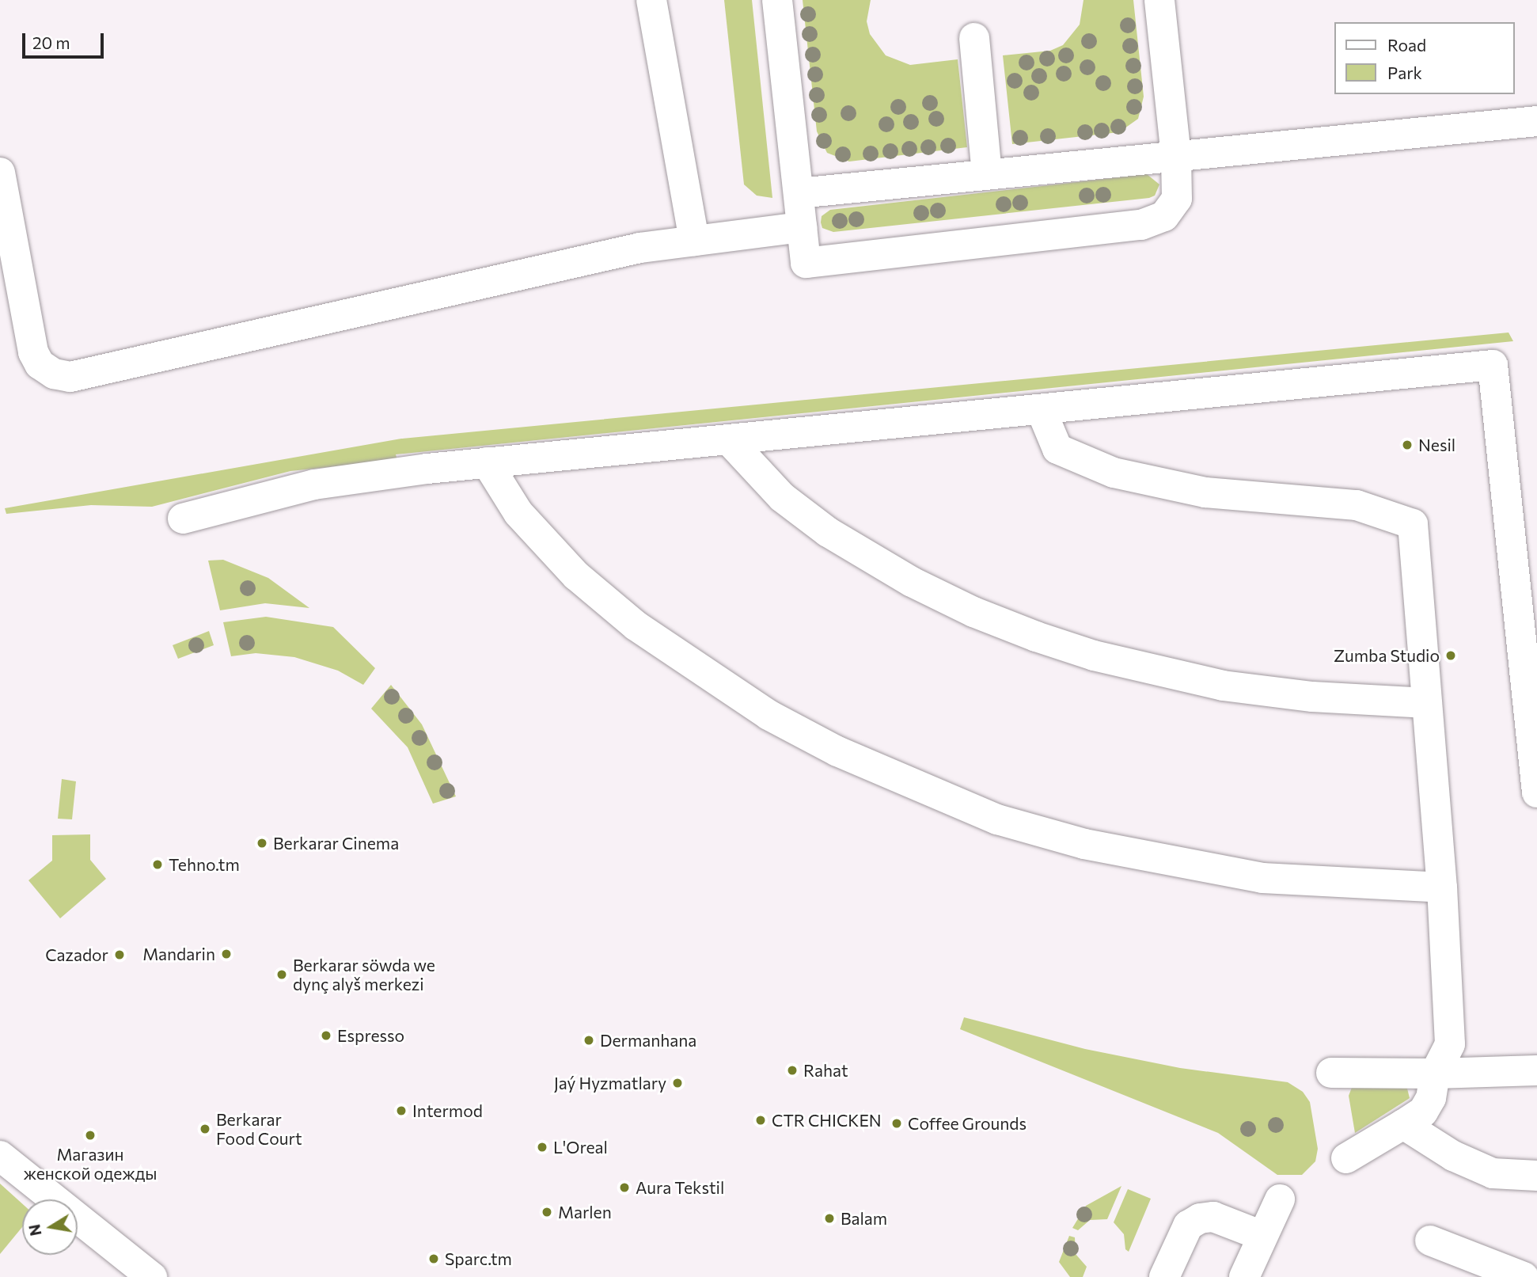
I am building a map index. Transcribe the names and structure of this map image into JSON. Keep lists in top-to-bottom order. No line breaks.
{"places":["Nesil","Zumba Studio","Berkarar Cinema","Tehno.tm","Mandarin","Cazador","Berkarar söwda we dynç alyš merkezi","Espresso","Dermanhana","Rahat","Jaý Hyzmatlary","Intermod","CTR CHICKEN","Coffee Grounds","Berkarar Food Court","Магазин женской одежды","L'Oreal","Aura Tekstil","Marlen","Balam","Sparc.tm"],"legend":["Road","Park"],"scale_bar":"20 m","north":"left"}
